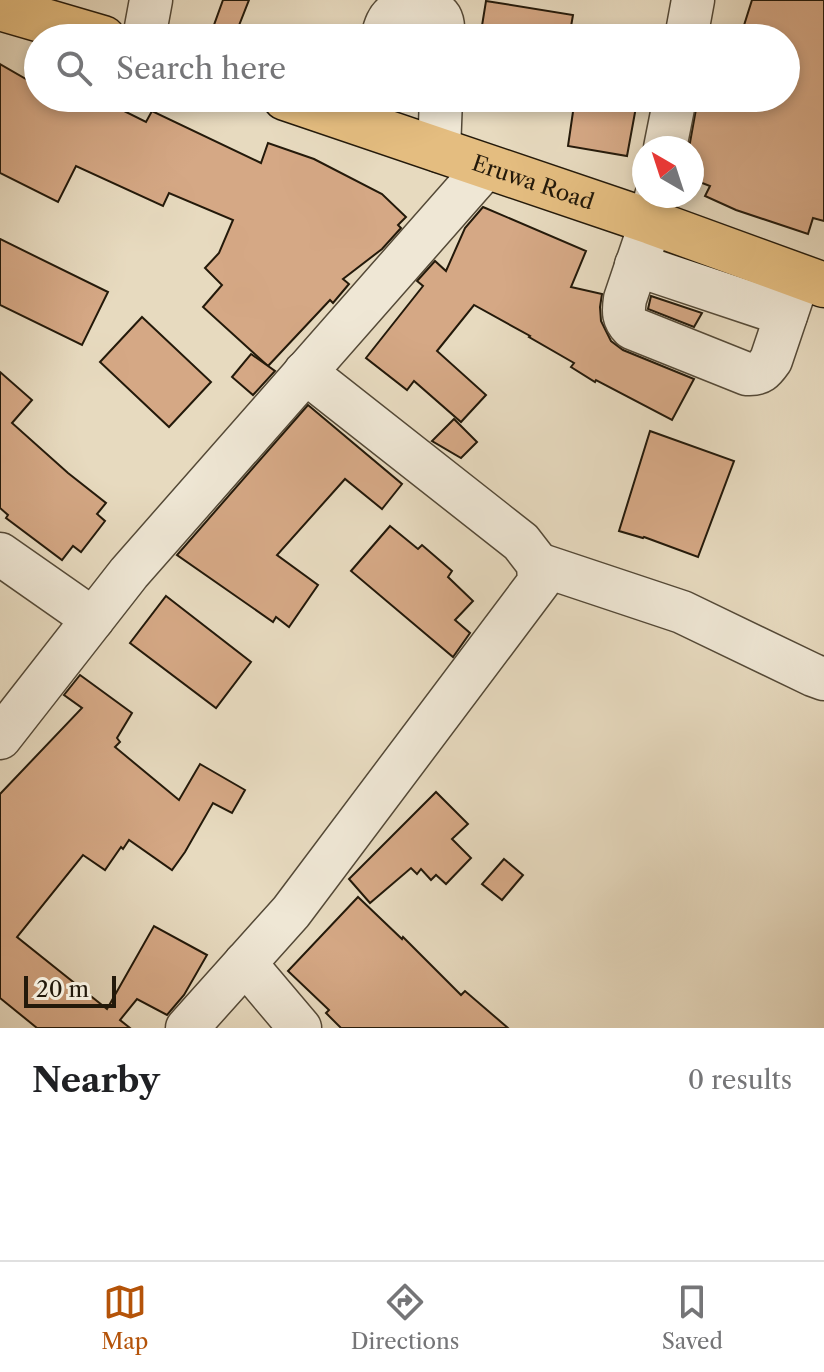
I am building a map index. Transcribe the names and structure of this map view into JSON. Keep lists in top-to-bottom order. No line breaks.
{"streets":{"main road":["Eruwa Road"]},"scale_bar":"20 m","north":"top left","page":{"search":"Search here","scale":"20 m","heading":["Nearby","0 results"],"nav":["Map","Directions","Saved"]}}
